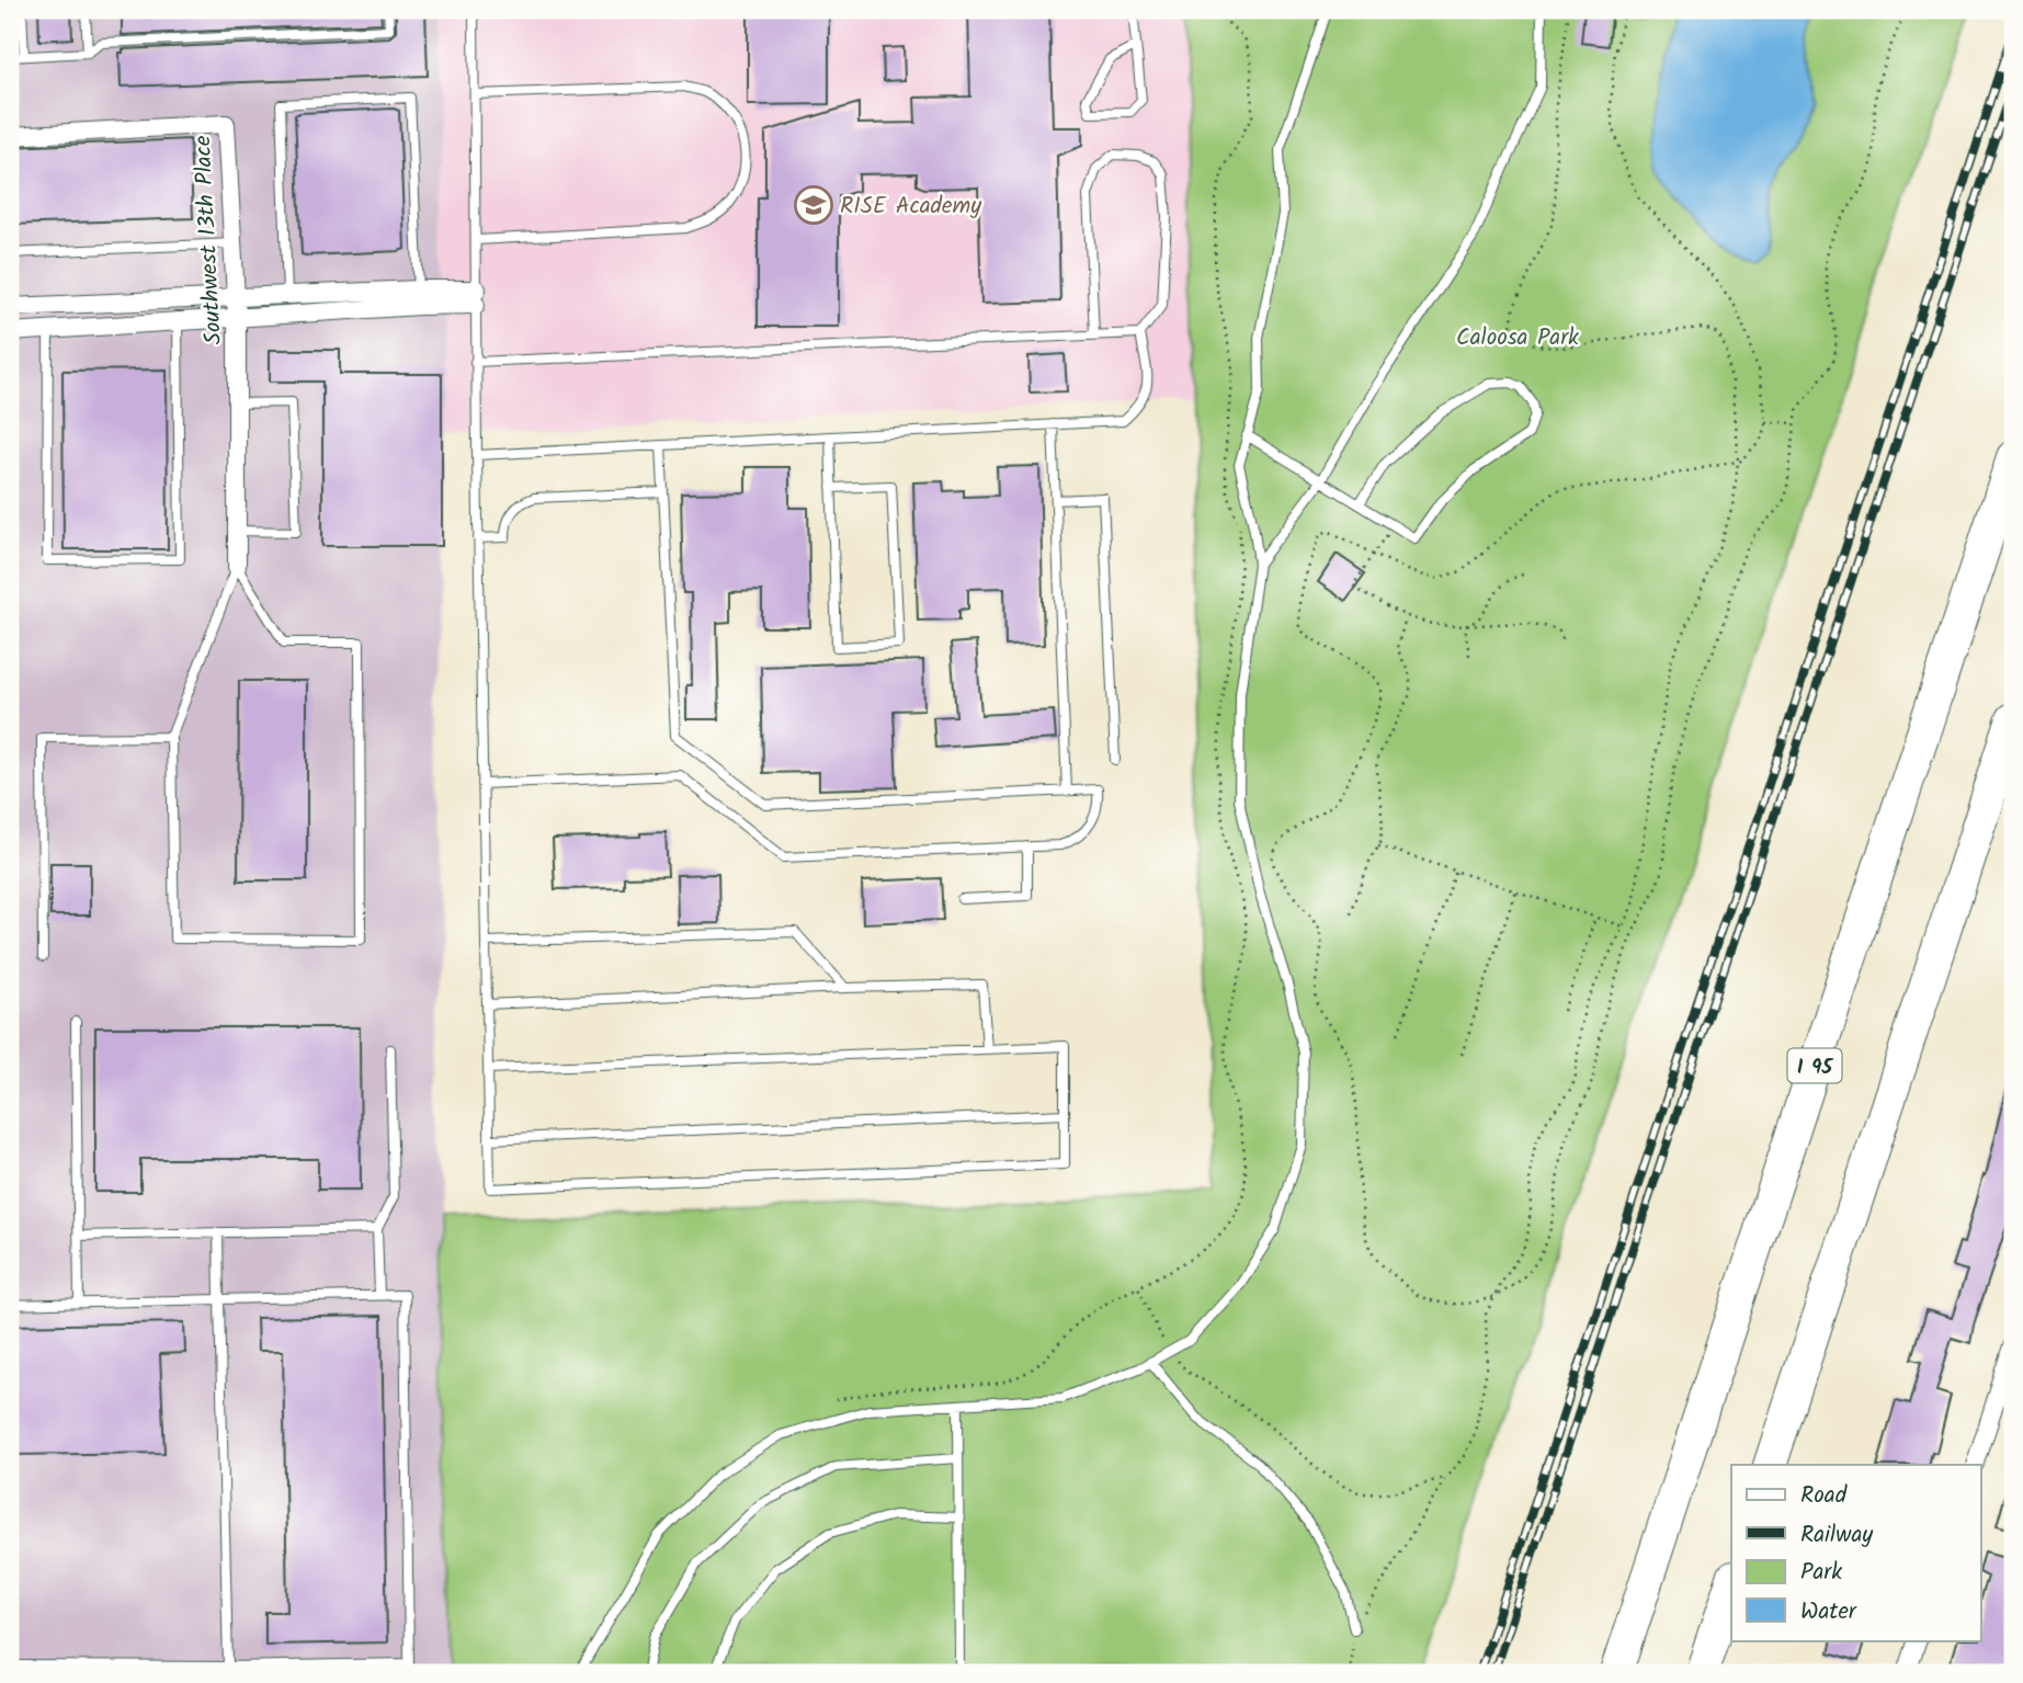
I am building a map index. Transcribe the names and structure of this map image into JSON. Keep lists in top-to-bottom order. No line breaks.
{"streets":{"highway":["I 95"],"street":["Southwest 13th Place"]},"parks":["Caloosa Park"],"places":{"school or university":["RISE Academy"]},"legend":["Road","Railway","Park","Water"]}
